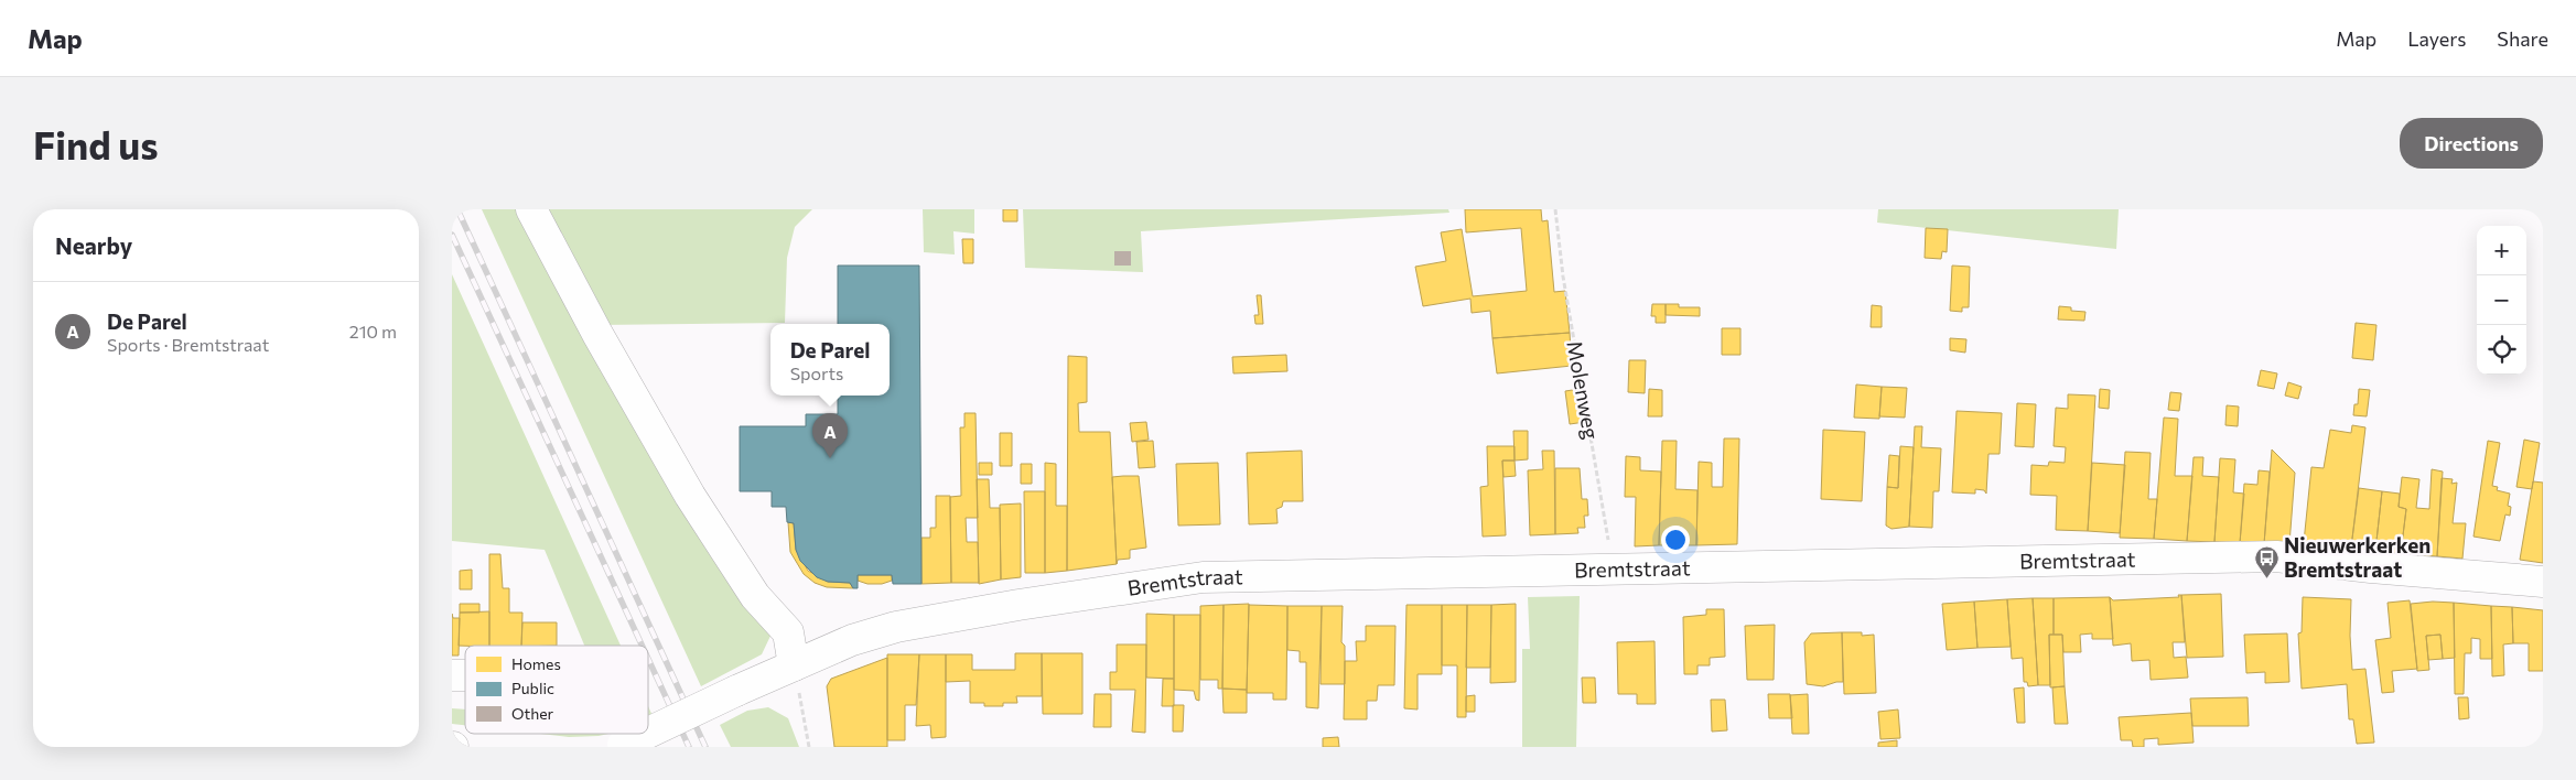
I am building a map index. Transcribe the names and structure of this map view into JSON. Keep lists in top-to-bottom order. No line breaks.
{"streets":{"street":["Bremtstraat"],"path":["Molenweg"]},"crossings":[["Molenweg","Bremtstraat"]],"places":{"bus stop":["Nieuwerkerken Bremtstraat"]},"legend":["Homes","Public","Other"],"page":{"header":"Map","nav":["Map","Layers","Share"],"buttons":"Directions","title":"Find us","heading":"Nearby","map_buttons":["+","−"],"list":[{"mark":"A","name":"De Parel","note":"Sports · Bremtstraat","value":"210 m"}],"popup":["De Parel","Sports"],"pins":"A"}}
